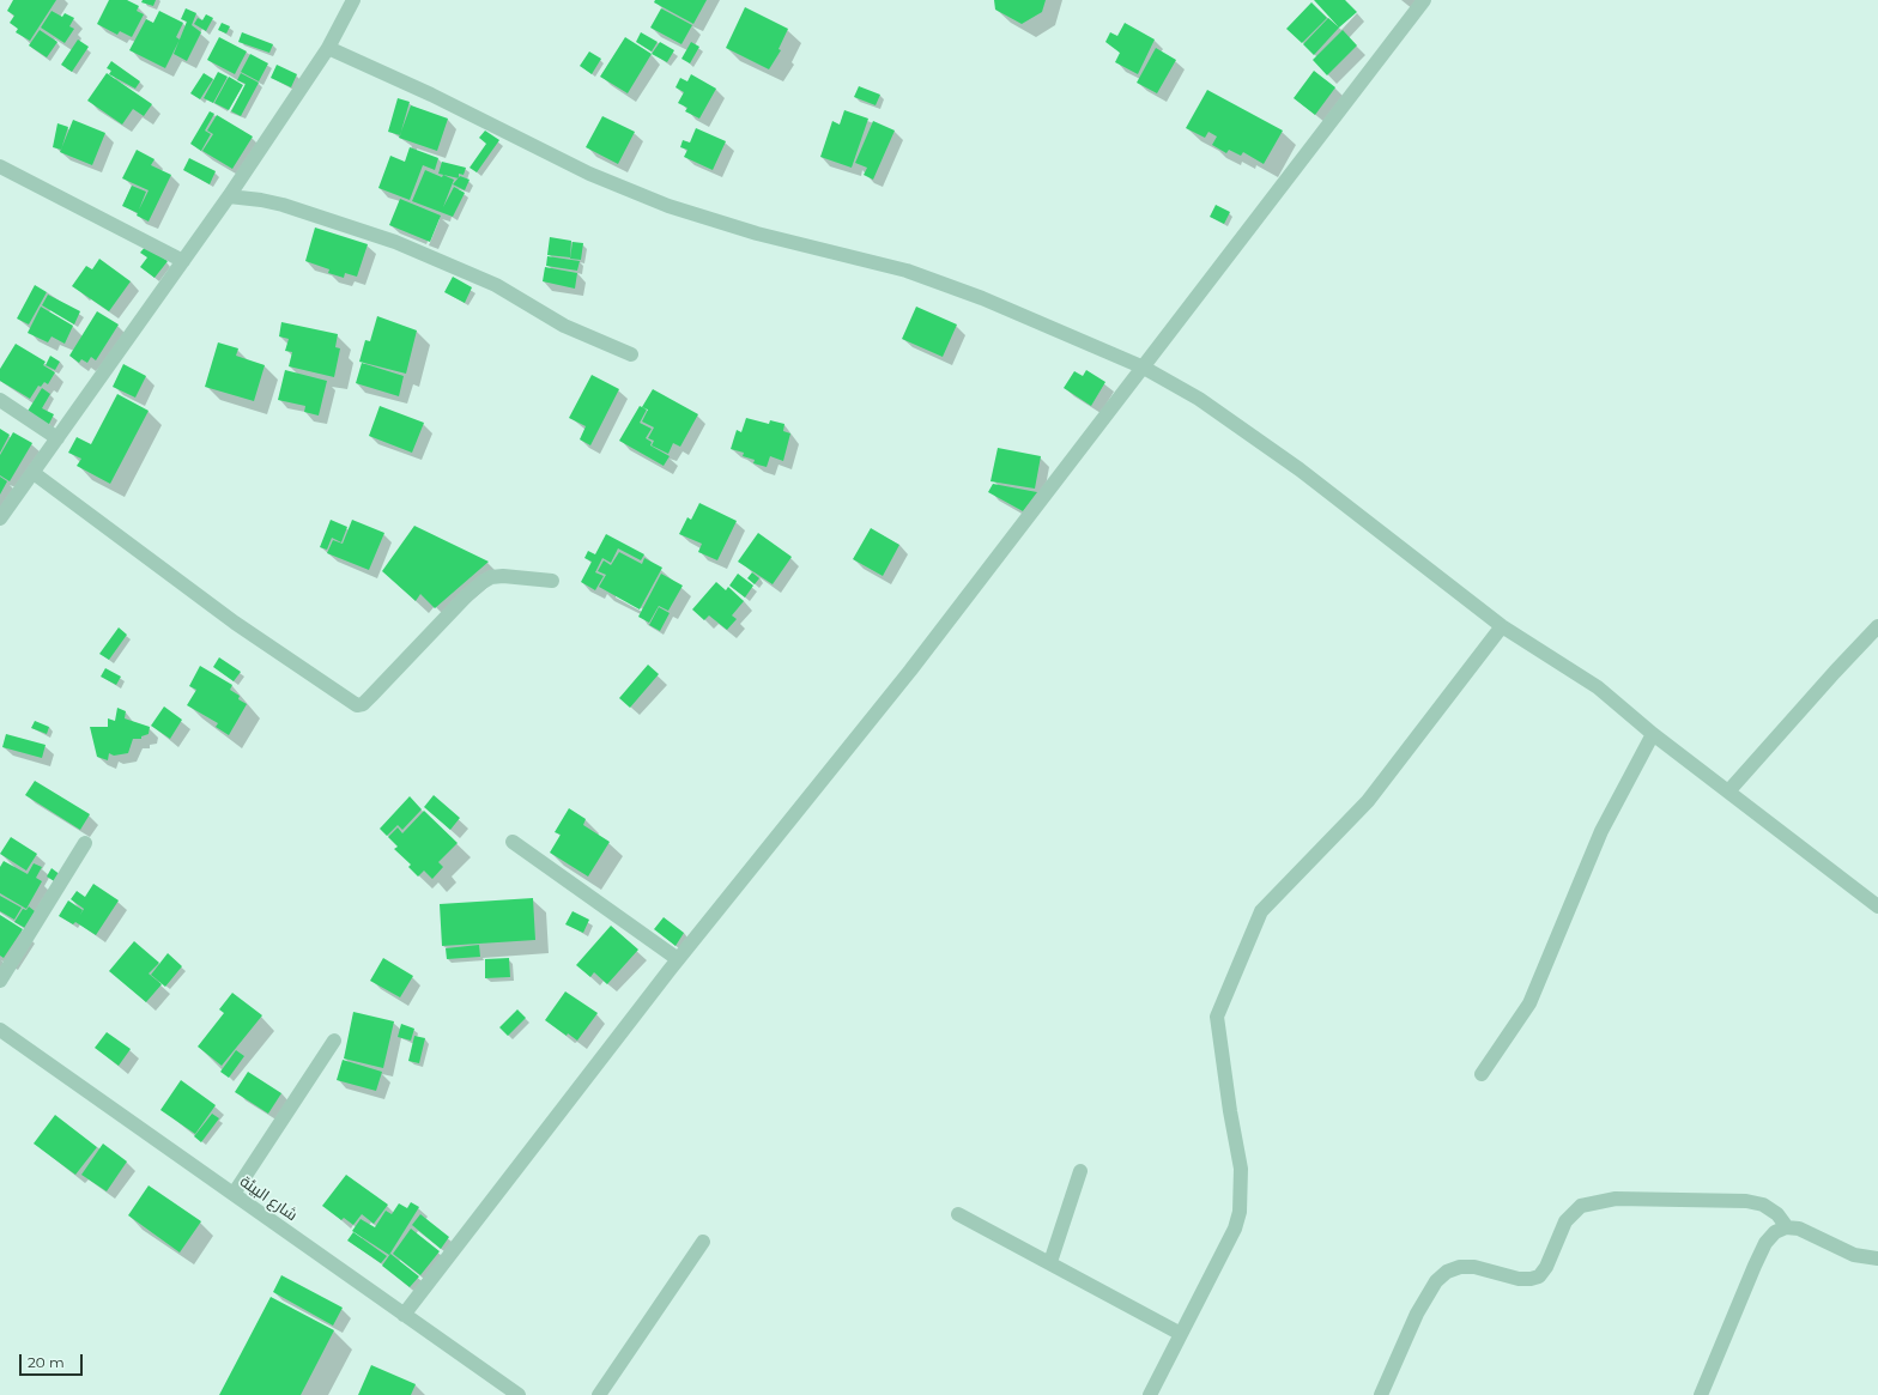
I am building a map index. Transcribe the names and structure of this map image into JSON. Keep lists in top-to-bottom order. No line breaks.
{"streets":{"street":["شارع البيئة"]},"scale_bar":"20 m"}
